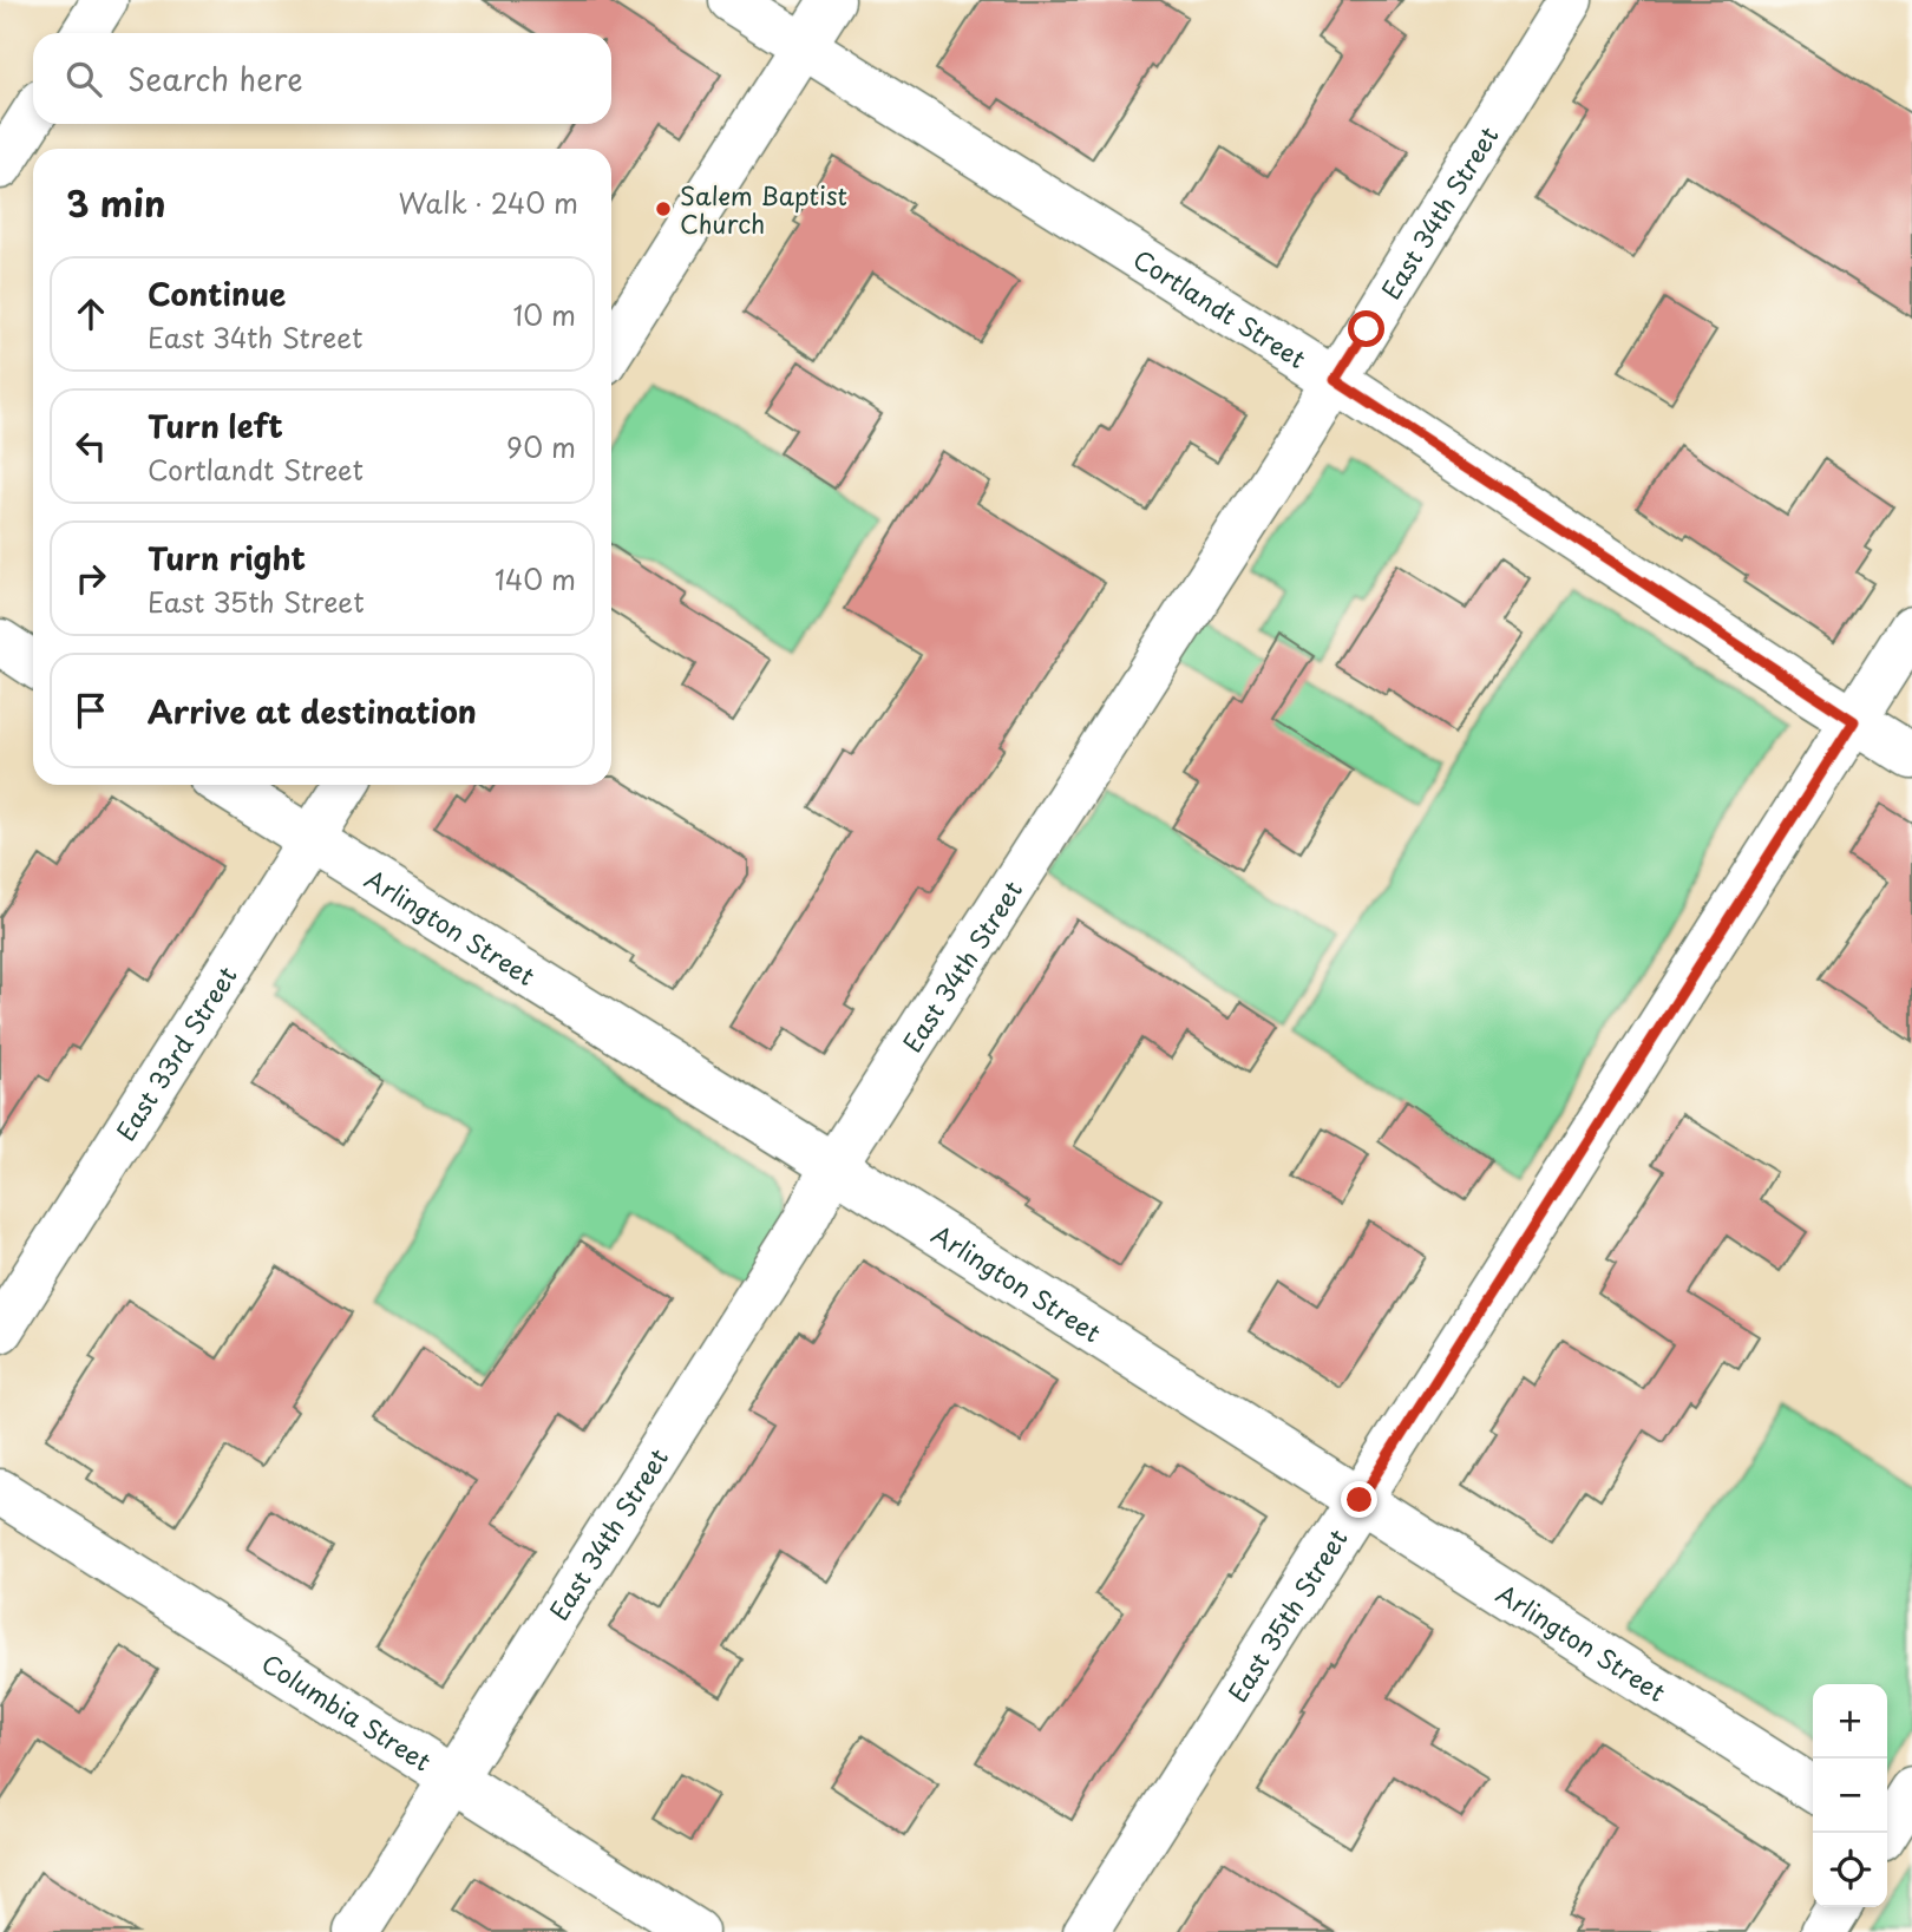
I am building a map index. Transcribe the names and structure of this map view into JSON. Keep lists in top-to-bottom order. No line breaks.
{"streets":{"street":["East 34th Street","Cortlandt Street","Arlington Street","East 33rd Street","East 35th Street","Columbia Street"]},"crossings":[["East 34th Street","Cortlandt Street"],["East 34th Street","Arlington Street"],["East 34th Street","Columbia Street"],["Cortlandt Street","East 35th Street"],["Arlington Street","East 33rd Street"],["Arlington Street","East 35th Street"]],"places":["Salem Baptist Church"],"page":{"search":"Search here","heading":["3 min","Walk · 240 m"],"list":[["Continue","East 34th Street","10 m"],["Turn left","Cortlandt Street","90 m"],["Turn right","East 35th Street","140 m"],"Arrive at destination"],"map_buttons":["+","−"]}}
